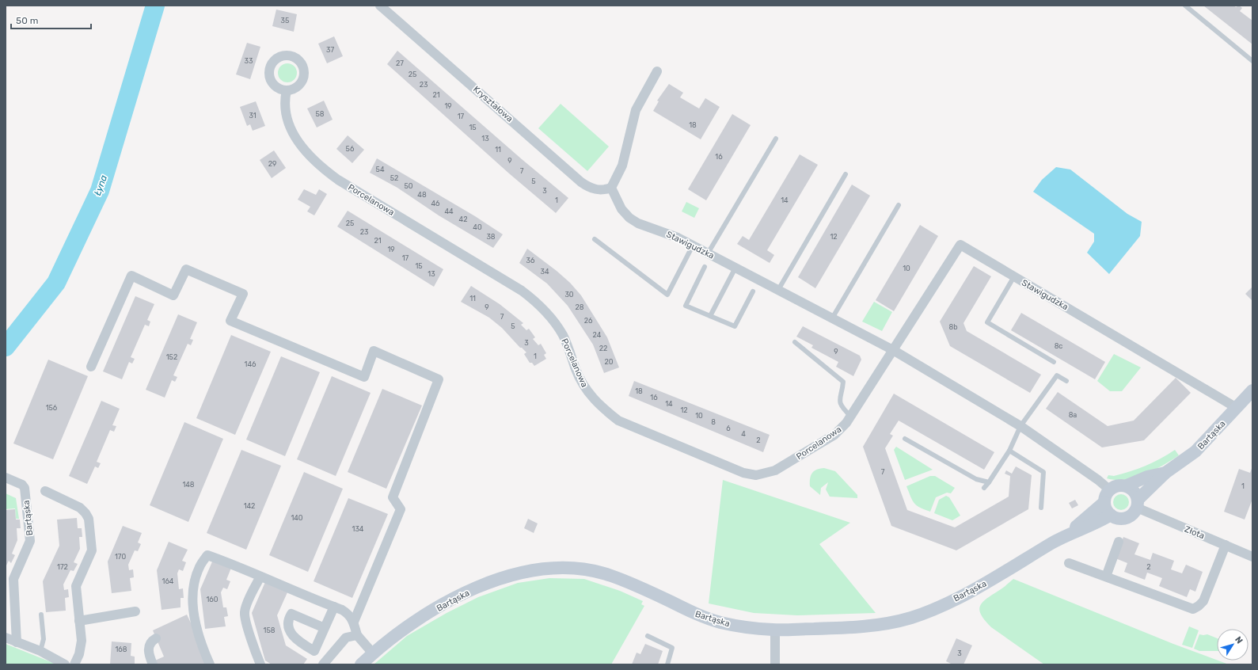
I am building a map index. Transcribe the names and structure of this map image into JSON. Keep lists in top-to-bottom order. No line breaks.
{"streets":{"street":["Kryształowa","Porcelanowa","Stawigudzka","Bartąska","Złota"]},"crossings":[["Kryształowa","Stawigudzka"],["Porcelanowa","Stawigudzka"],["Stawigudzka","Bartąska"],["Stawigudzka","Złota"],["Bartąska","Złota"]],"water":["Łyna"],"house_numbers":["35","37","33","27","25","23","21","19","58","31","17","18","15","13","56","11","16","9","29","54","7","52","5","50","3","48","1","14","46","44","42","25","40","23","38","12","21","19","17","36","15","10","34","13","30","11","9","28","7","26","5","8b","24","3","8c","22","9","1","152","20","146","18","16","14","156","12","8a","10","8","6","4","2","7","148","1","142","140","134","170","172","2","164","160","158","168","3"],"scale_bar":"50 m","north":"top right"}
